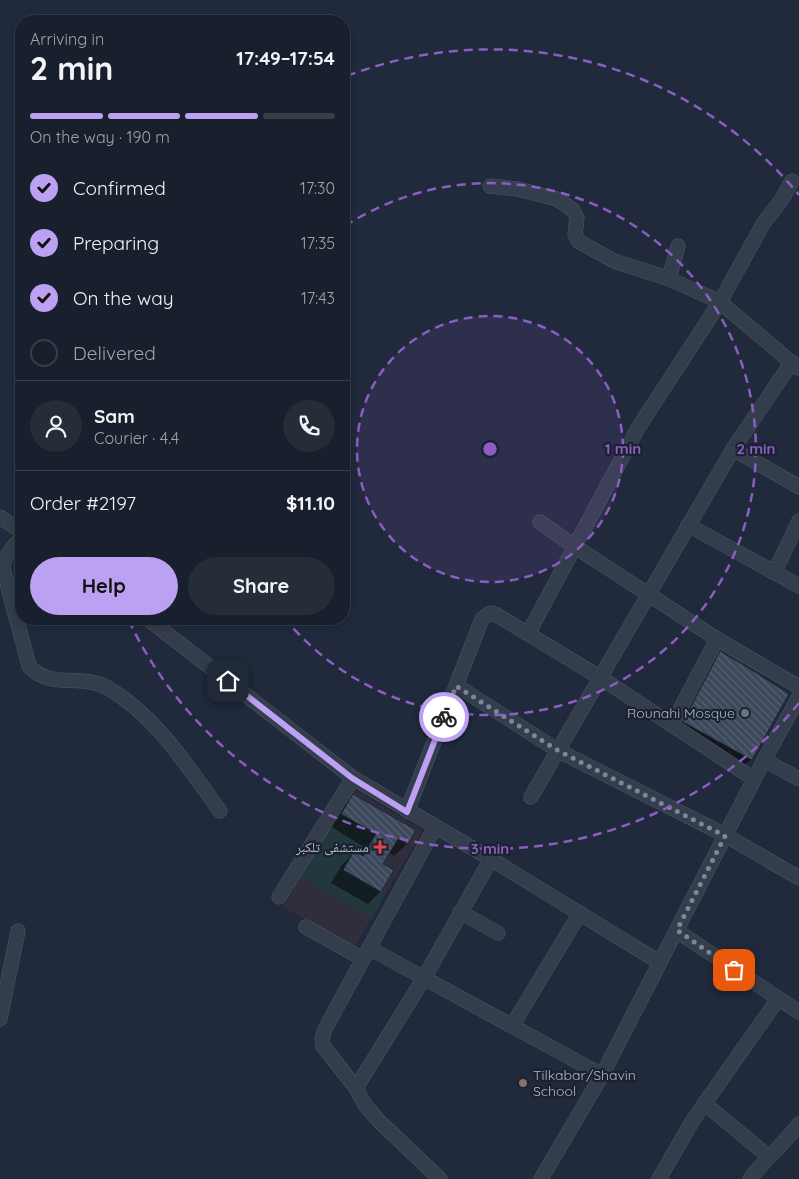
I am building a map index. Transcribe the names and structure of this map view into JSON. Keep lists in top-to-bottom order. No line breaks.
{"places":{"other":["Rounahi Mosque","Tilkabar/Shavin School"],"health":["مستشفى تلكبر"]},"page":{"heading":["2 min","Arriving in","17:49–17:54"],"panel":["Sam","Courier · 4.4","Order #2197","$11.10"],"bar":"On the way · 190 m","list":[["Confirmed","17:30"],["Preparing","17:35"],["On the way","17:43"],"Delivered"],"buttons":["Help","Share"]},"rings":["1 min","2 min","3 min"]}
